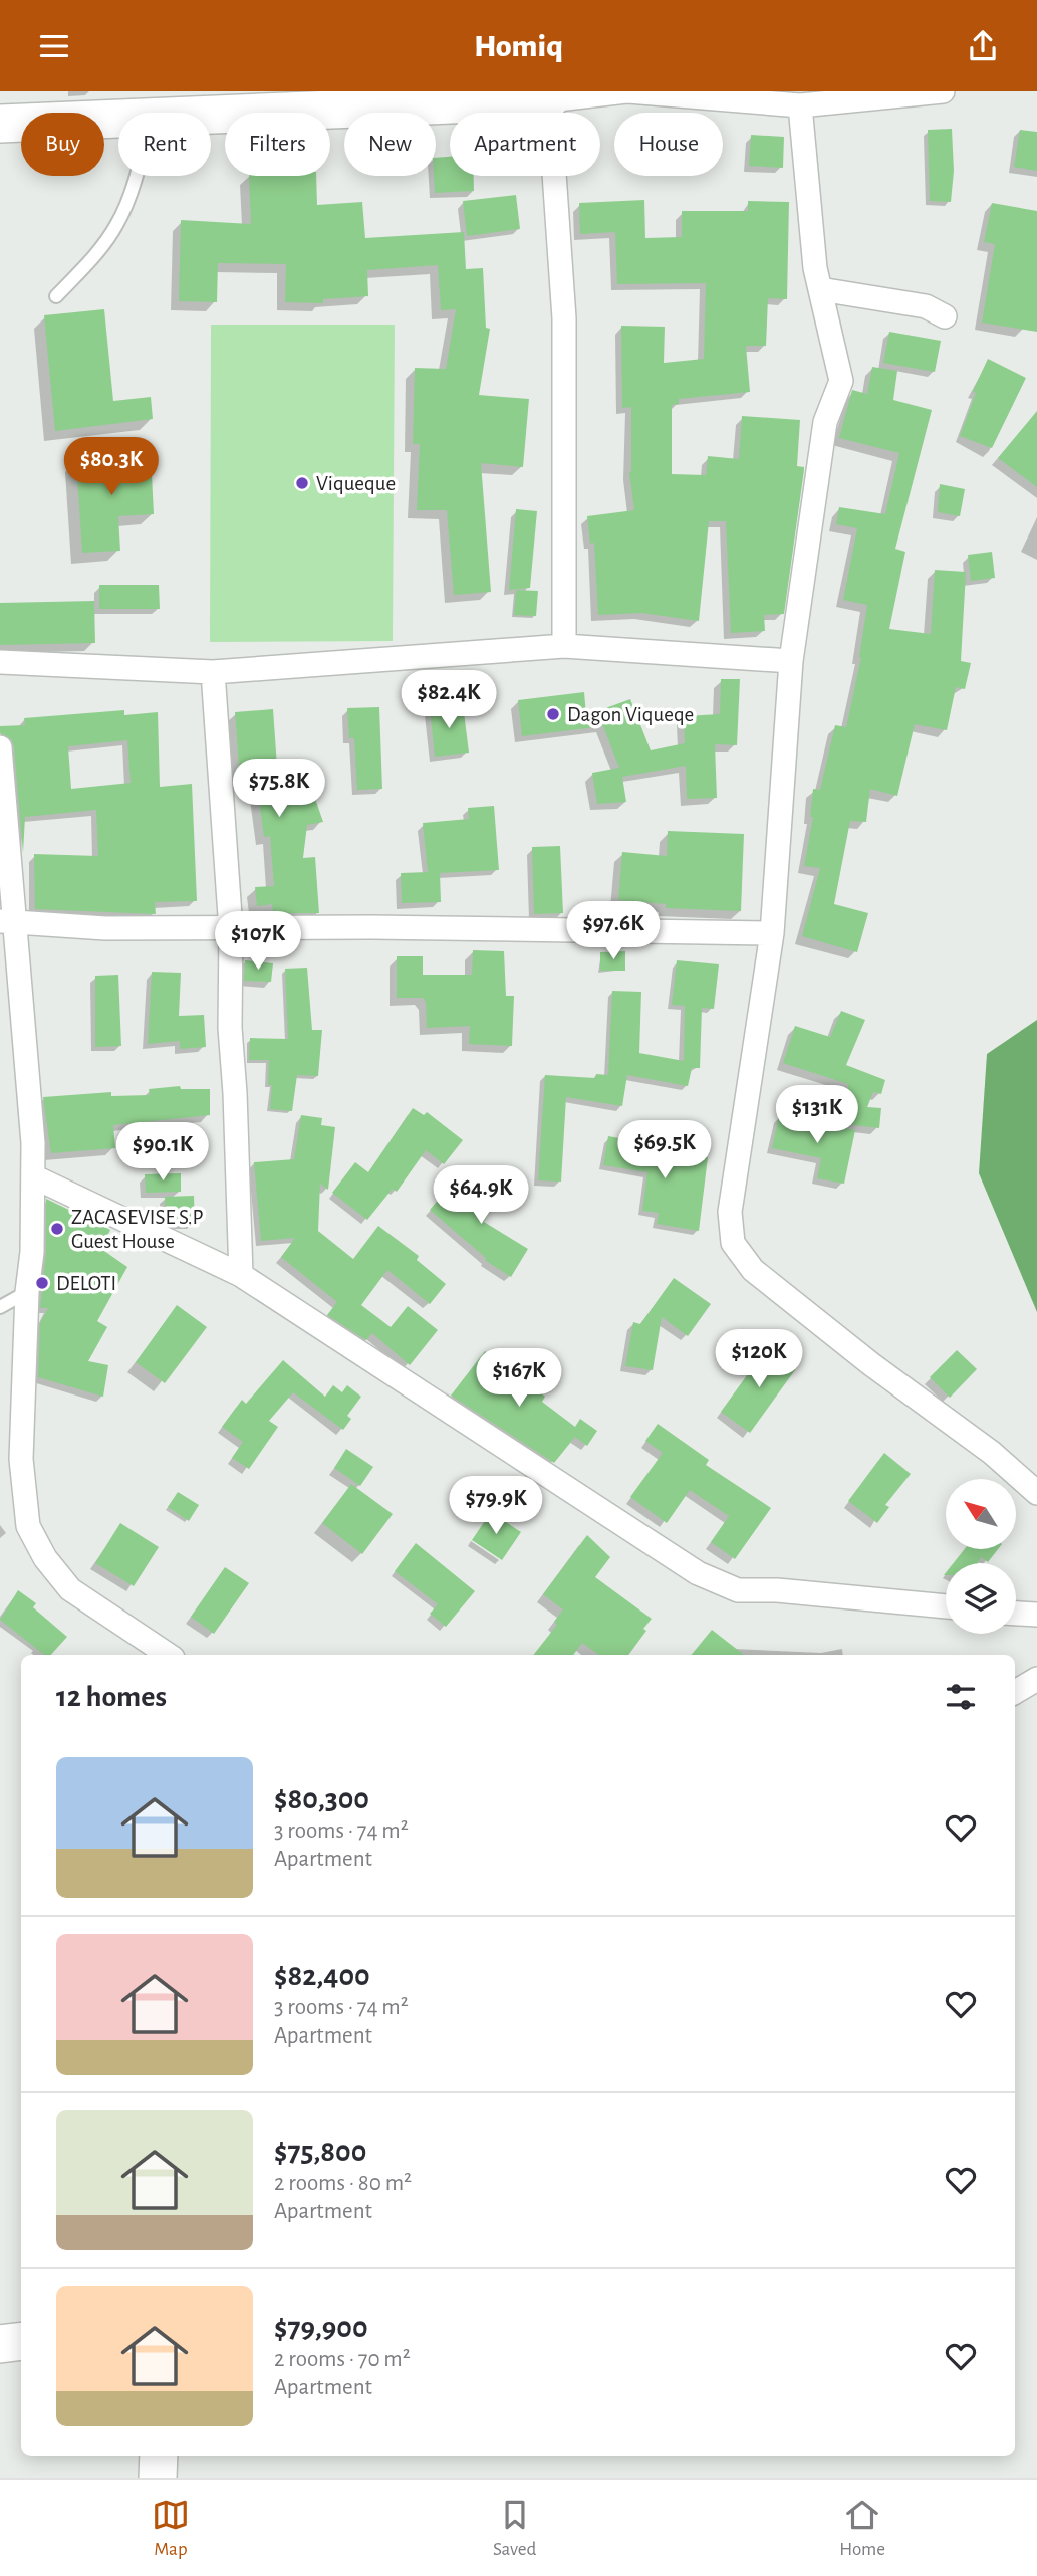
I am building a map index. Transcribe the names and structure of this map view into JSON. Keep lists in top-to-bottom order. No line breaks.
{"places":["Viqueque","Dagon Viqueqe","ZACASEVISE S.P Guest House","DELOTI"],"north":"top left","page":{"header":"Homiq","chip":["Buy","Rent","Filters","New","Apartment","House"],"price":["$80.3K","$82.4K","$75.8K","$97.6K","$107K","$131K","$69.5K","$90.1K","$64.9K","$120K","$167K","$79.9K"],"heading":"12 homes","list":[{"name":"$80,300","note":"3 rooms · 74 m² · Apartment"},{"name":"$82,400","note":"3 rooms · 74 m² · Apartment"},{"name":"$75,800","note":"2 rooms · 80 m² · Apartment"},{"name":"$79,900","note":"2 rooms · 70 m² · Apartment"}],"tabs":["Map","Saved","Home"]}}
